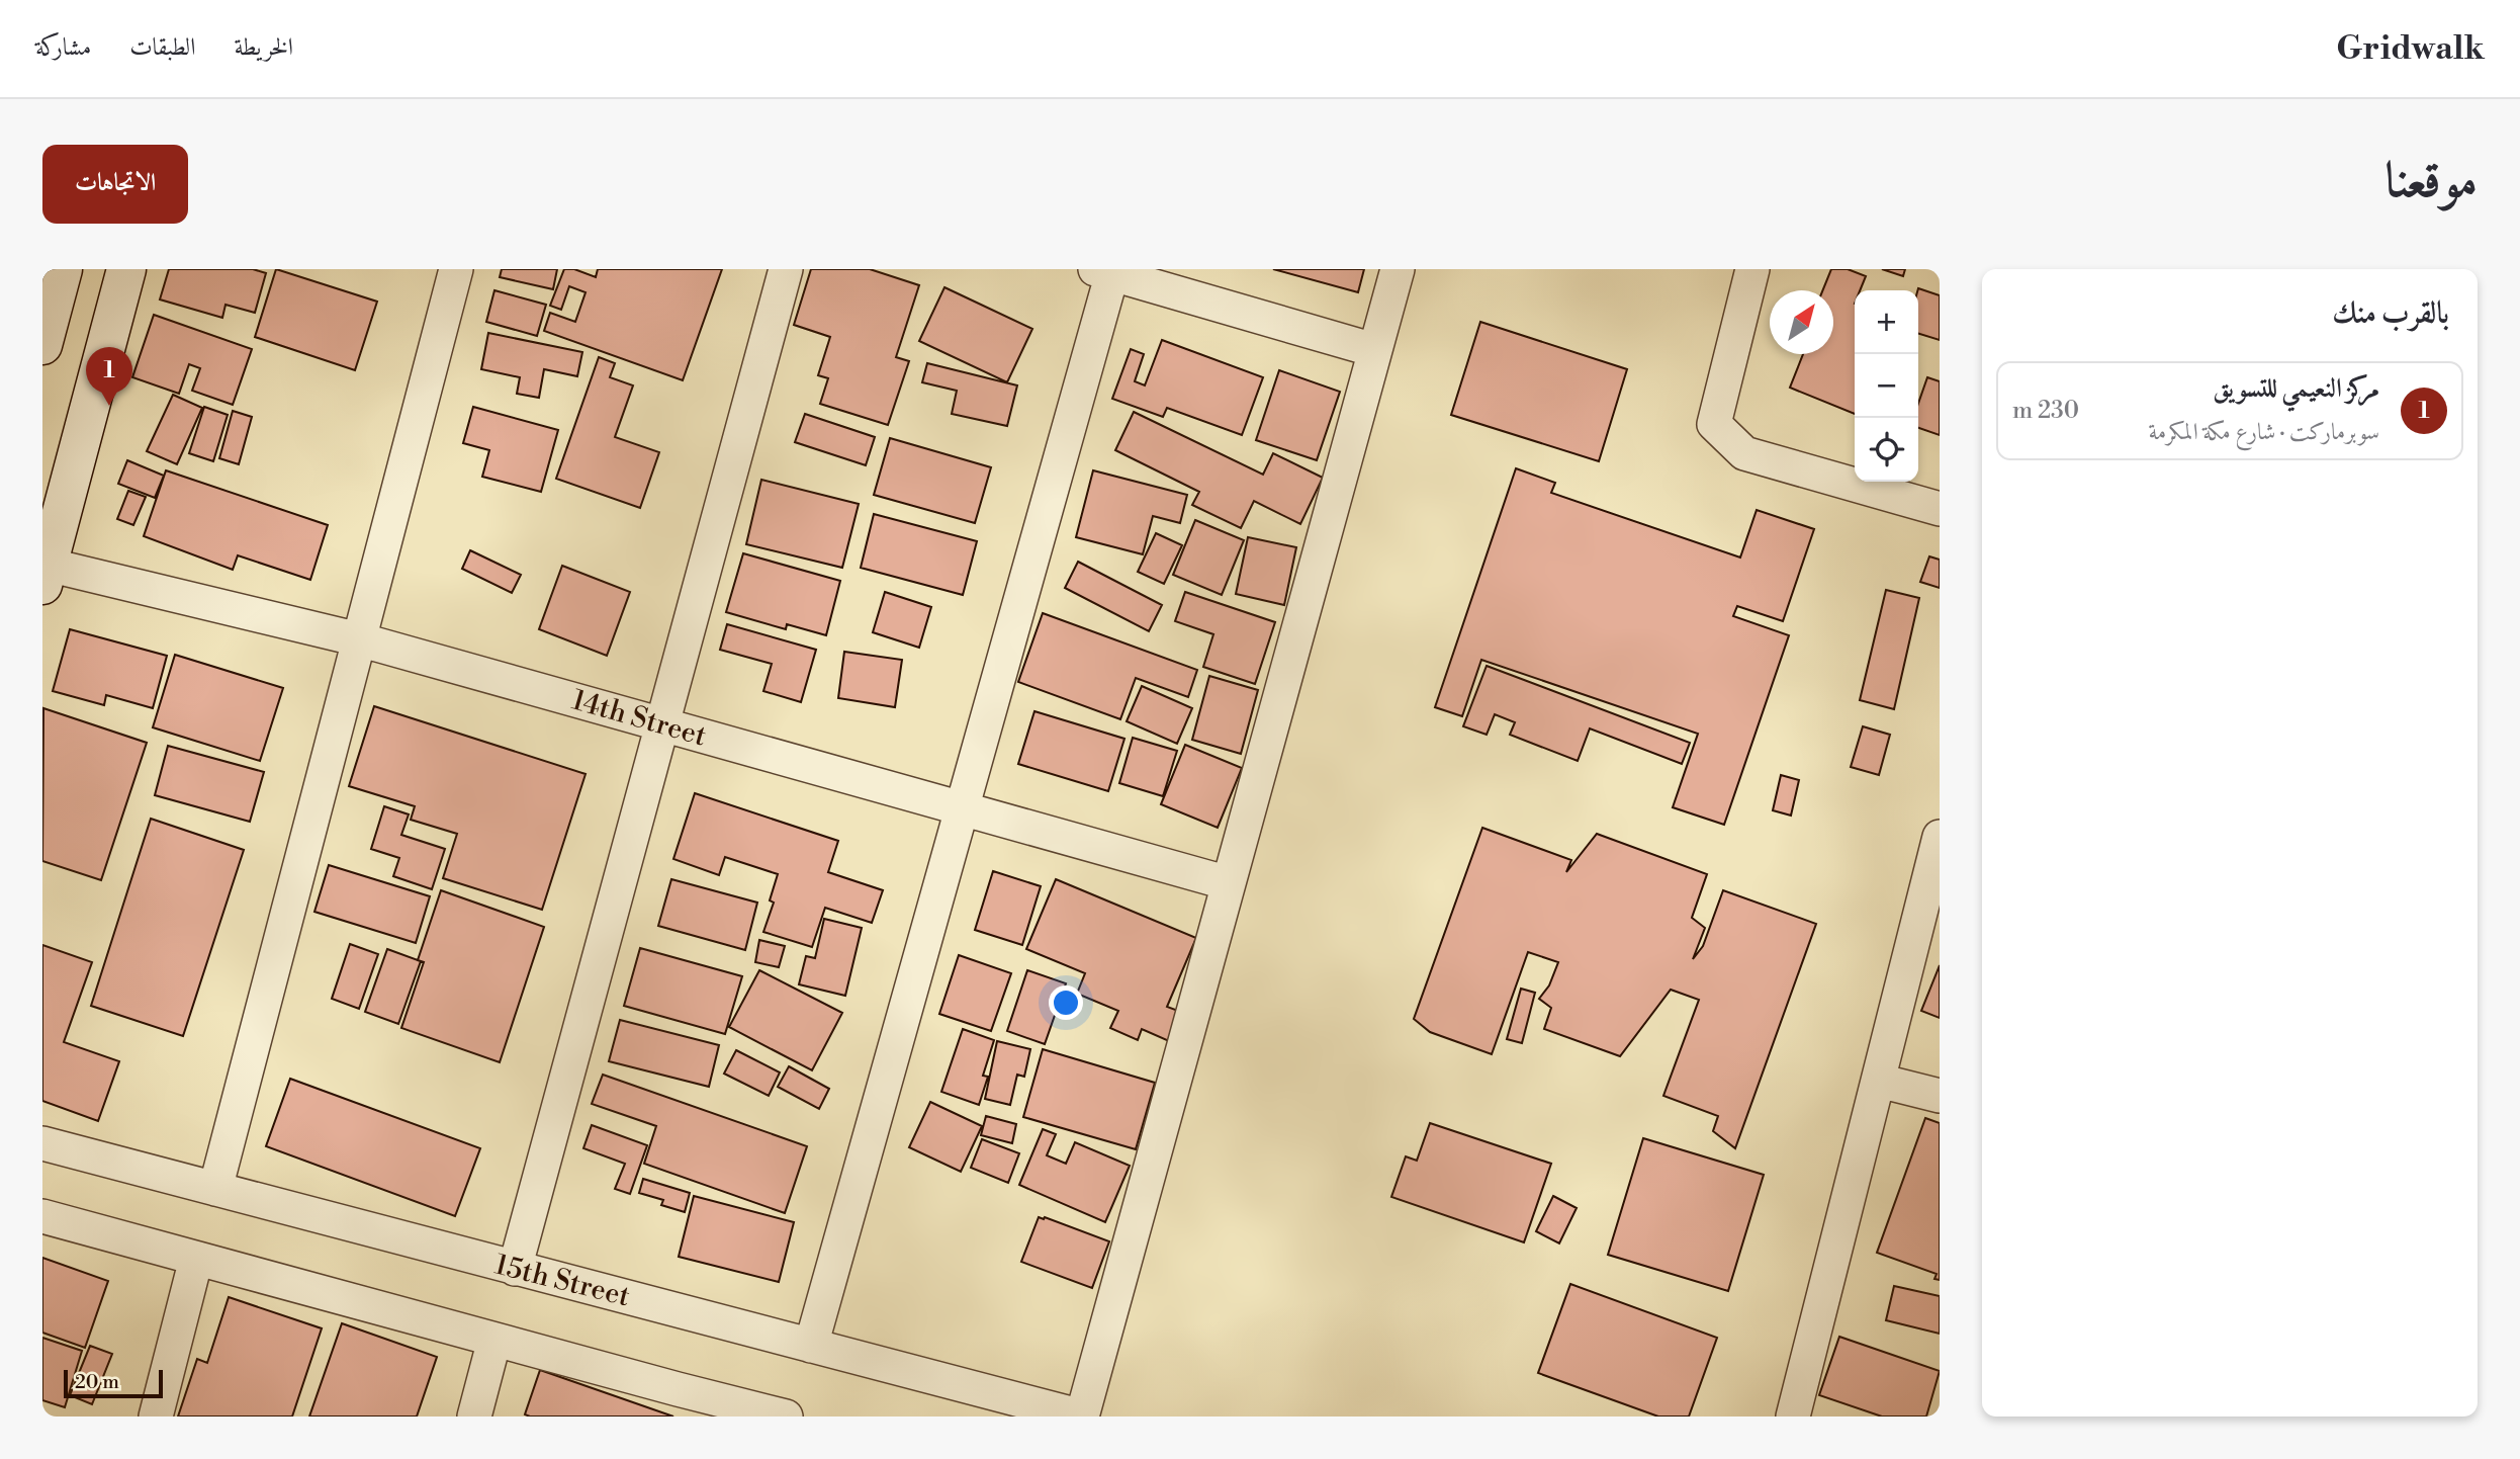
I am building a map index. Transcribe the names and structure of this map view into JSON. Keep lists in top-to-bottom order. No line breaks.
{"streets":{"street":["14th Street","15th Street"]},"scale_bar":"20 m","north":"top right","page":{"header":"Gridwalk","nav":["الخريطة","الطبقات","مشاركة"],"title":"موقعنا","buttons":"الاتجاهات","heading":"بالقرب منك","map_buttons":["+","−"],"pins":"1","list":[{"mark":"1","name":"مركز النعيمي للتسويق","note":"سوبرماركت · شارع مكة المكرمة","value":"230 m"}],"scale":"20 m"}}
